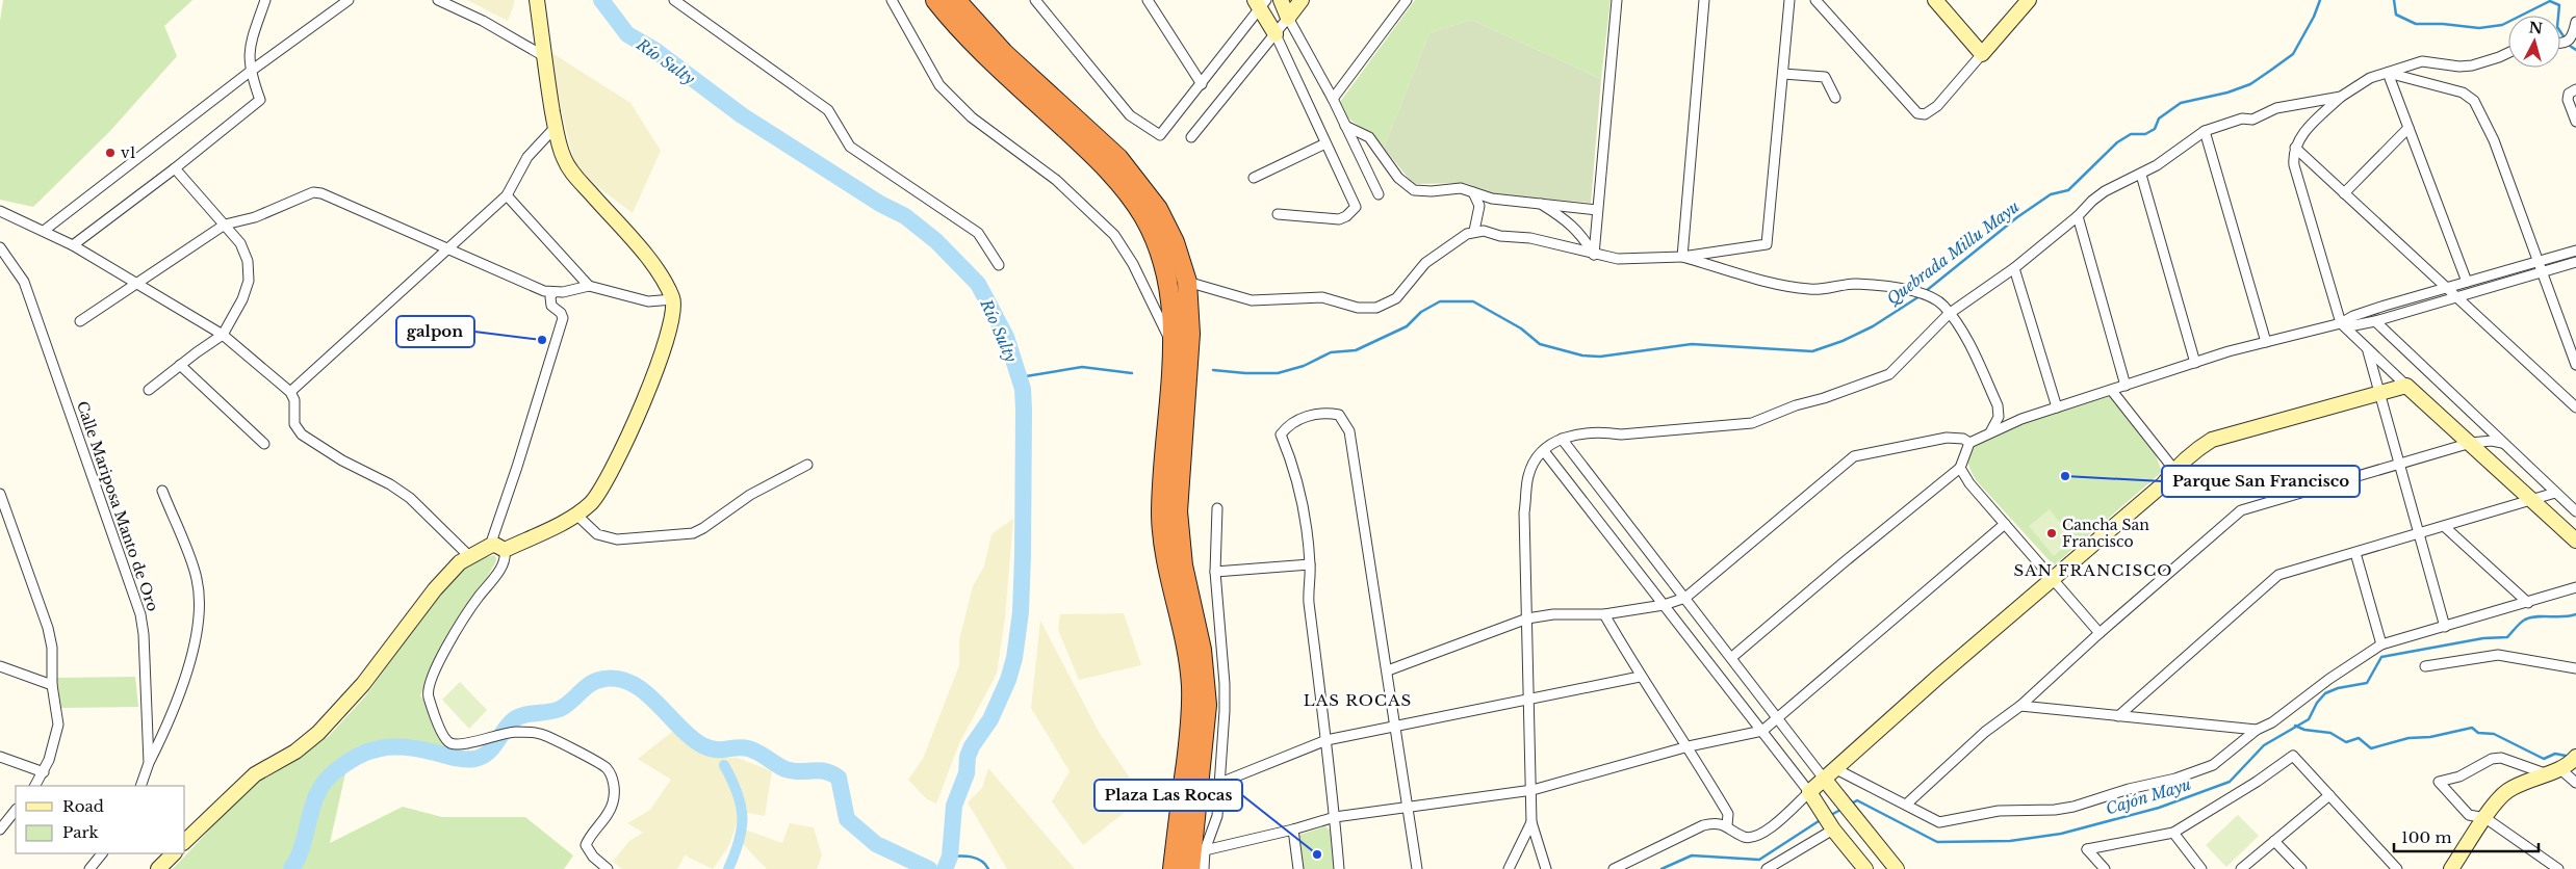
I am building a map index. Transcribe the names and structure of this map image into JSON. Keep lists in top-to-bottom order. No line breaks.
{"streets":{"street":["Calle Mariposa Manto de Oro"]},"districts":["SAN FRANCISCO","LAS ROCAS"],"water":["Río Sulty","Quebrada Millu Mayu","Cajón Mayu"],"places":["v1","galpon","Parque San Francisco","Cancha San Francisco","Plaza Las Rocas"],"legend":["Road","Park"],"scale_bar":"100 m","north":"top"}
